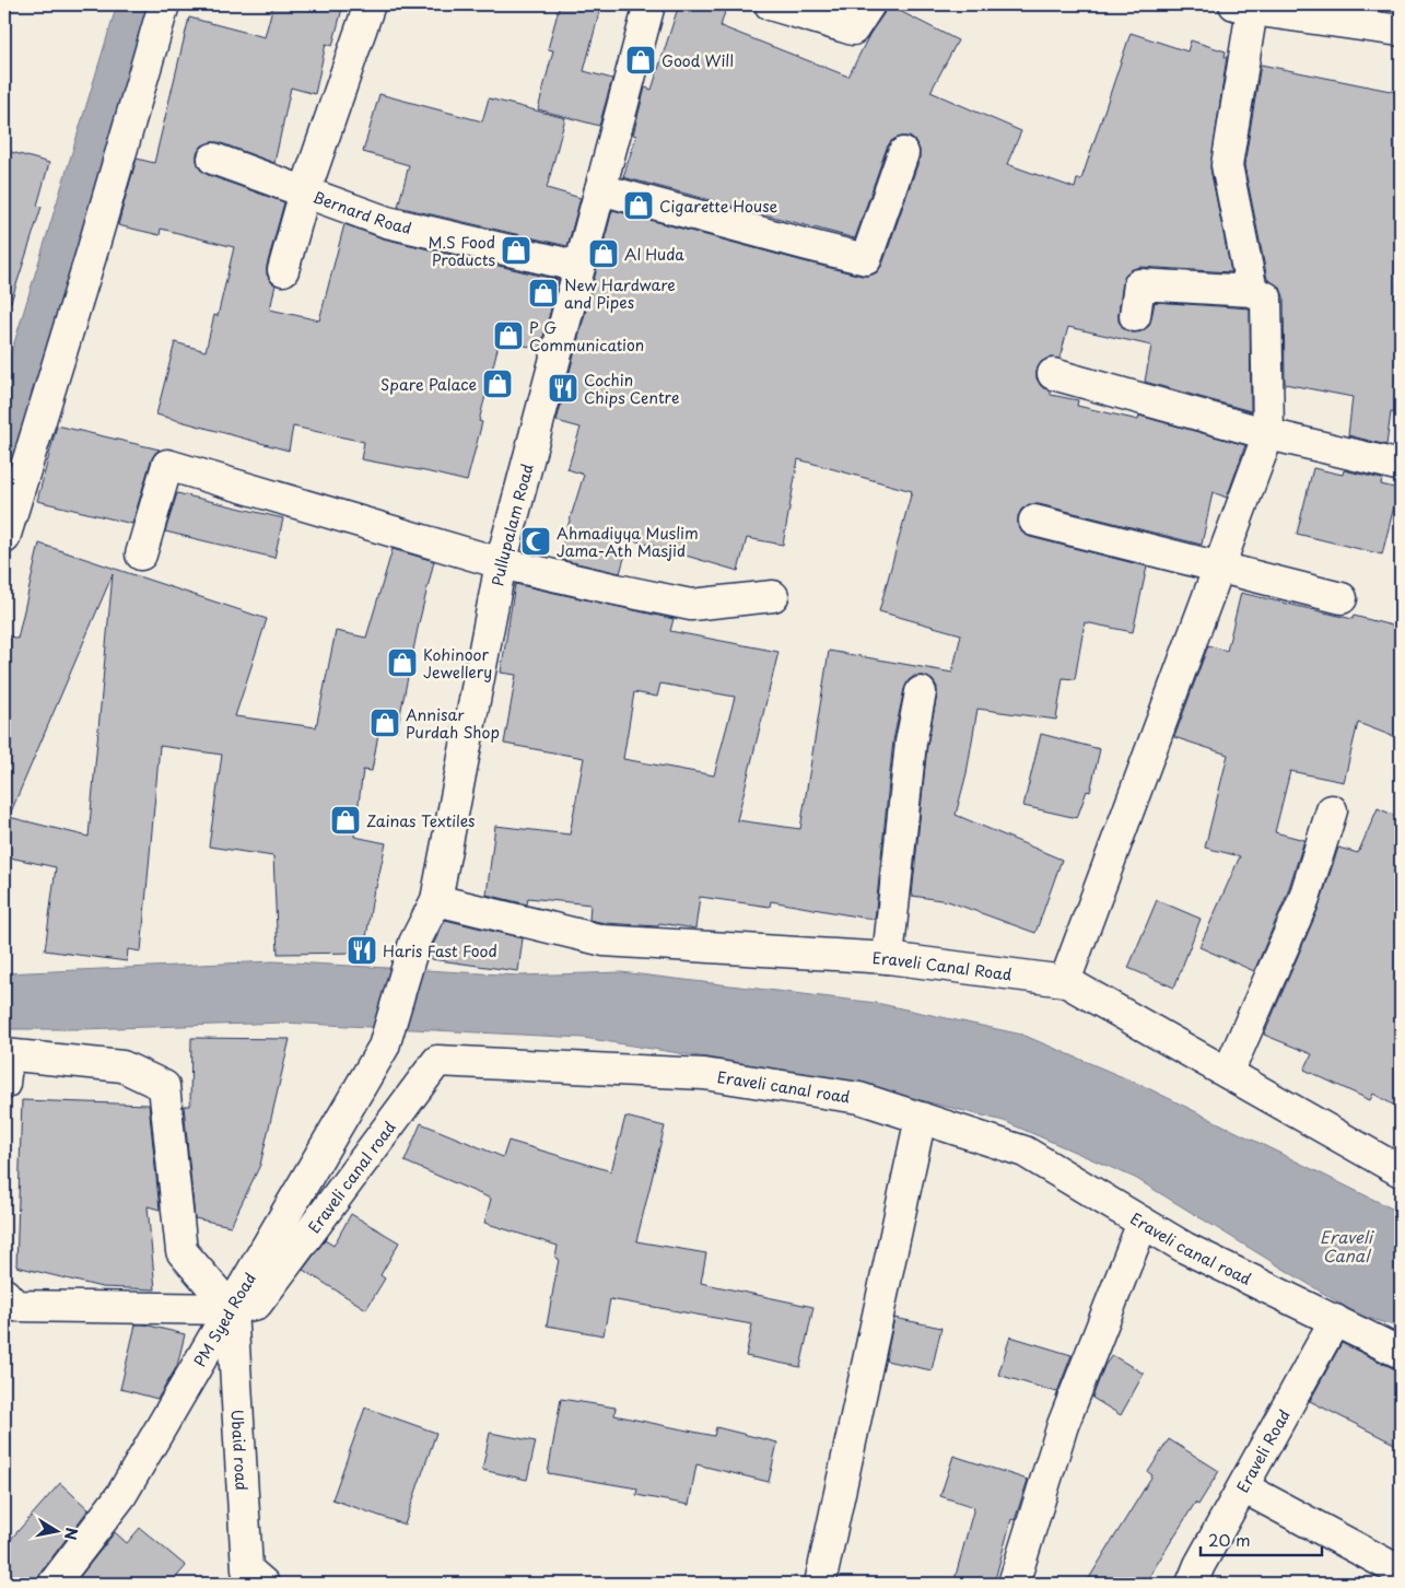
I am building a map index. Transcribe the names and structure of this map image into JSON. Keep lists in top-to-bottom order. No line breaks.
{"streets":{"street":["Bernard Road","Pullupalam Road","Eraveli Canal Road","Eraveli canal road","PM Syed Road","Ubaid road","Eraveli Road"]},"crossings":[["Bernard Road","Pullupalam Road"],["Pullupalam Road","Eraveli Canal Road"],["Pullupalam Road","PM Syed Road"],["Eraveli canal road","PM Syed Road"],["Eraveli canal road","Ubaid road"],["Eraveli canal road","Eraveli Road"],["PM Syed Road","Ubaid road"]],"water":["Eraveli Canal"],"places":{"shop":["Good Will","Cigarette House","M.S Food Products","Al Huda","New Hardware and Pipes","P G Communication","Spare Palace","Kohinoor Jewellery","Annisar Purdah Shop","Zainas Textiles"],"restaurant":["Cochin Chips Centre","Haris Fast Food"],"mosque":["Ahmadiyya Muslim Jama-Ath Masjid"]},"scale_bar":"20 m","north":"right"}
